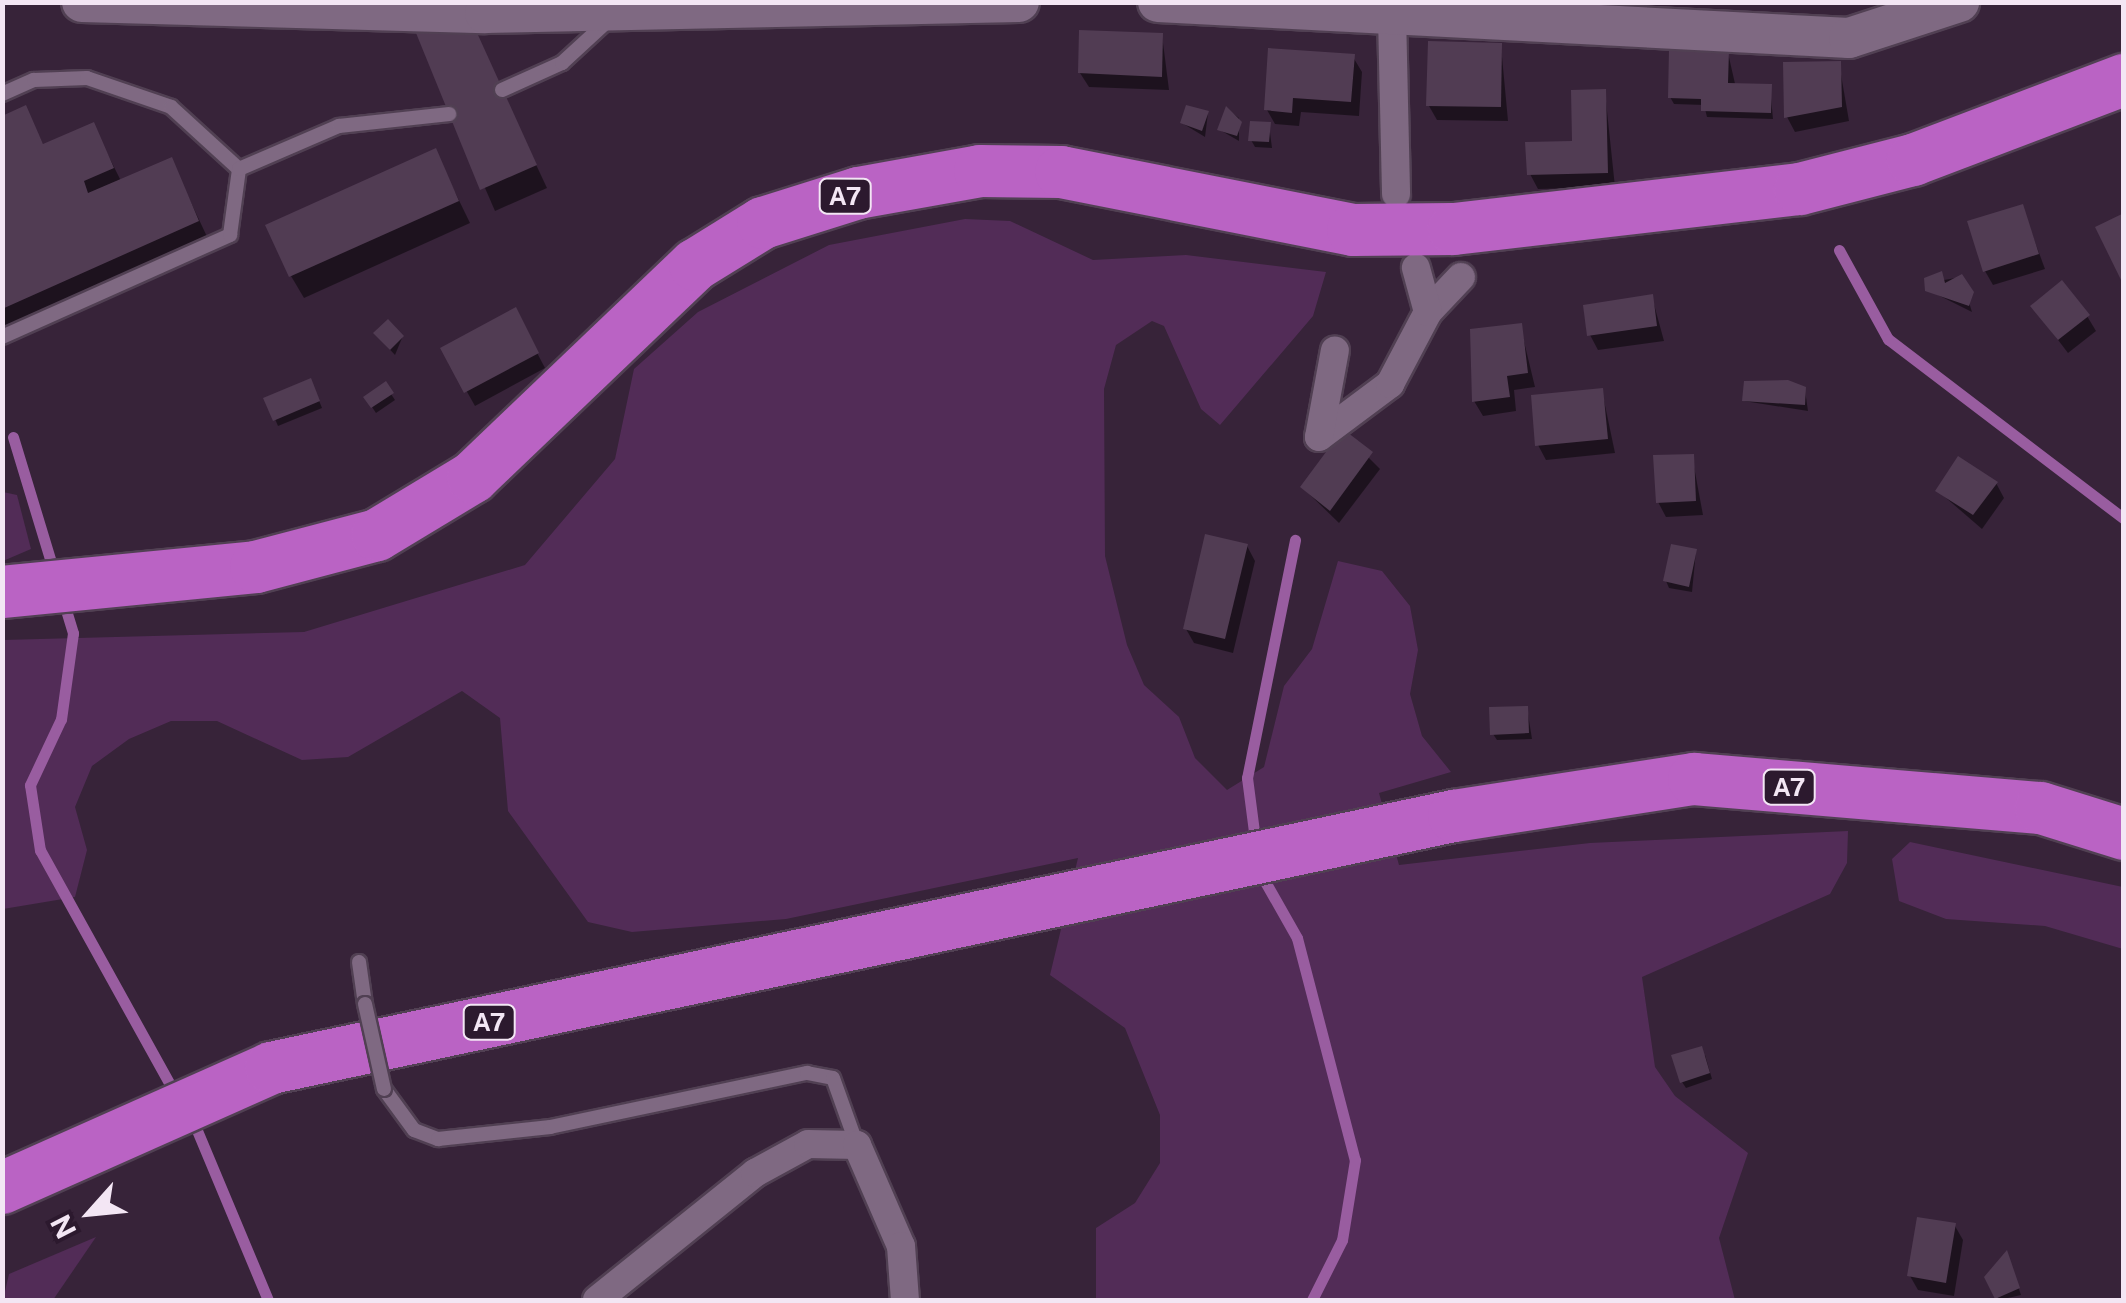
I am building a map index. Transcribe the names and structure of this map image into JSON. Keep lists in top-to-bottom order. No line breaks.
{"streets":{"highway":["A7"]},"north":"bottom left"}
